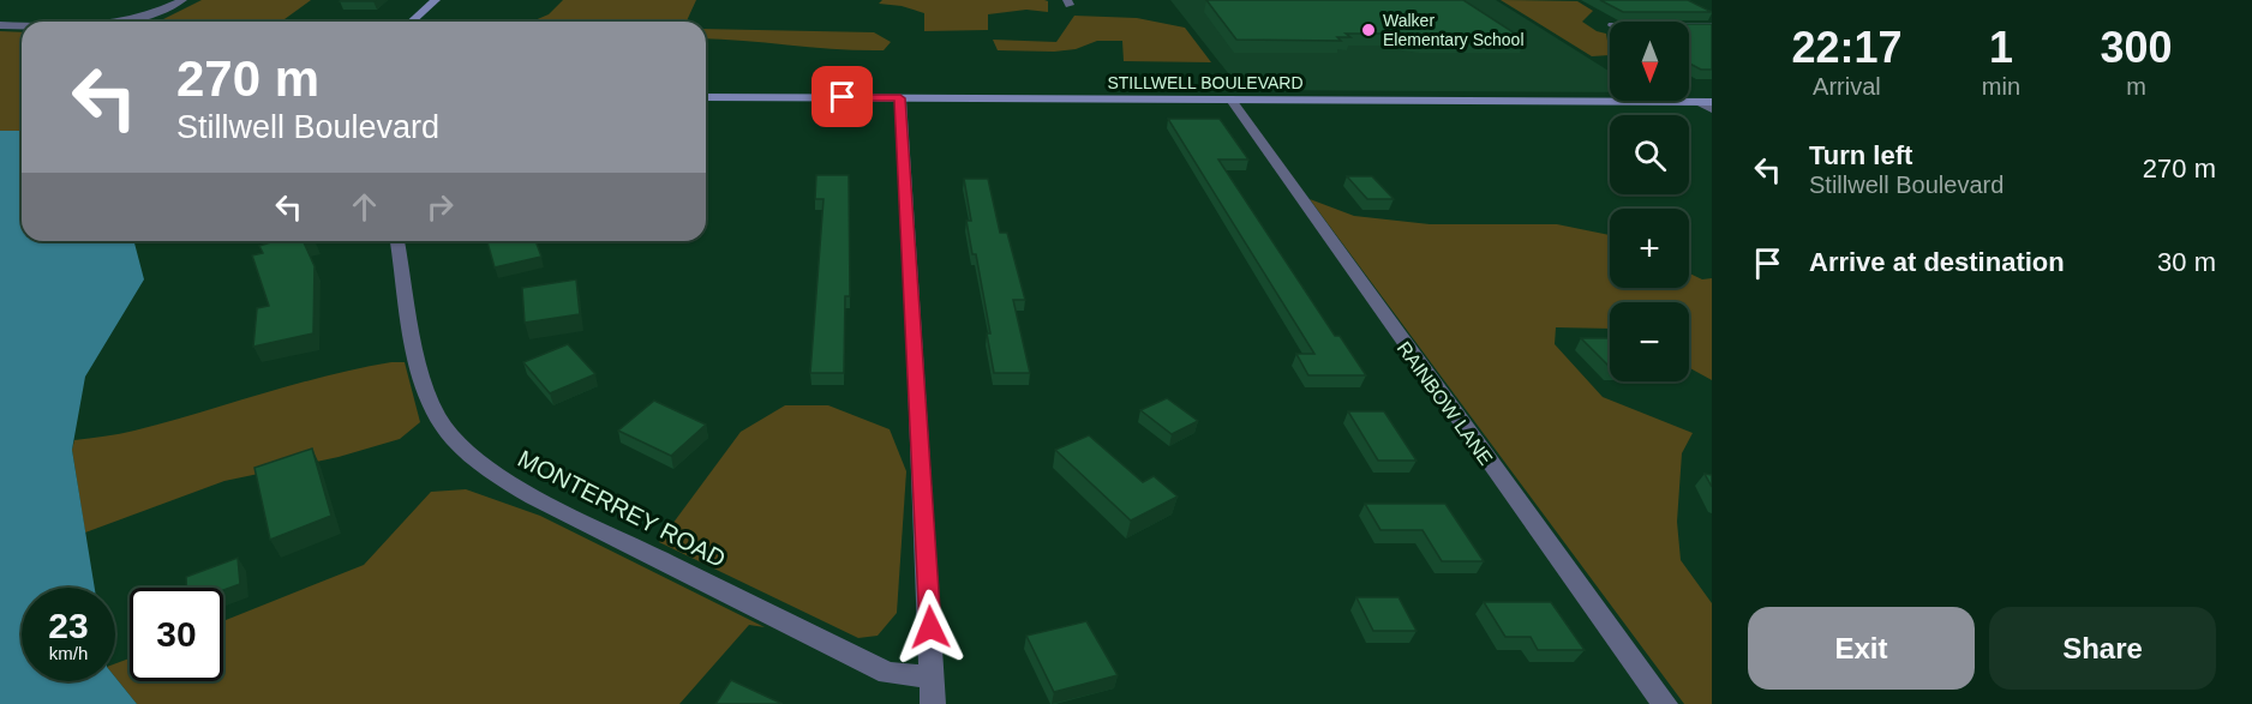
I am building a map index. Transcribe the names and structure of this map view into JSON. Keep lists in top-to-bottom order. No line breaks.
{"streets":{"street":["STILLWELL BOULEVARD","RAINBOW LANE","MONTERREY ROAD"]},"crossings":[["STILLWELL BOULEVARD","RAINBOW LANE"]],"places":["Walker Elementary School"],"north":"bottom","page":{"eta":["22:17","Arrival","1","min","300","m"],"map_buttons":["+","−"],"turn":["270 m","Stillwell Boulevard"],"list":[{"name":"Turn left","note":"Stillwell Boulevard","value":"270 m"},{"name":"Arrive at destination","value":"30 m"}],"speed":"23 km/h","limit":"30","buttons":["Exit","Share"]}}
